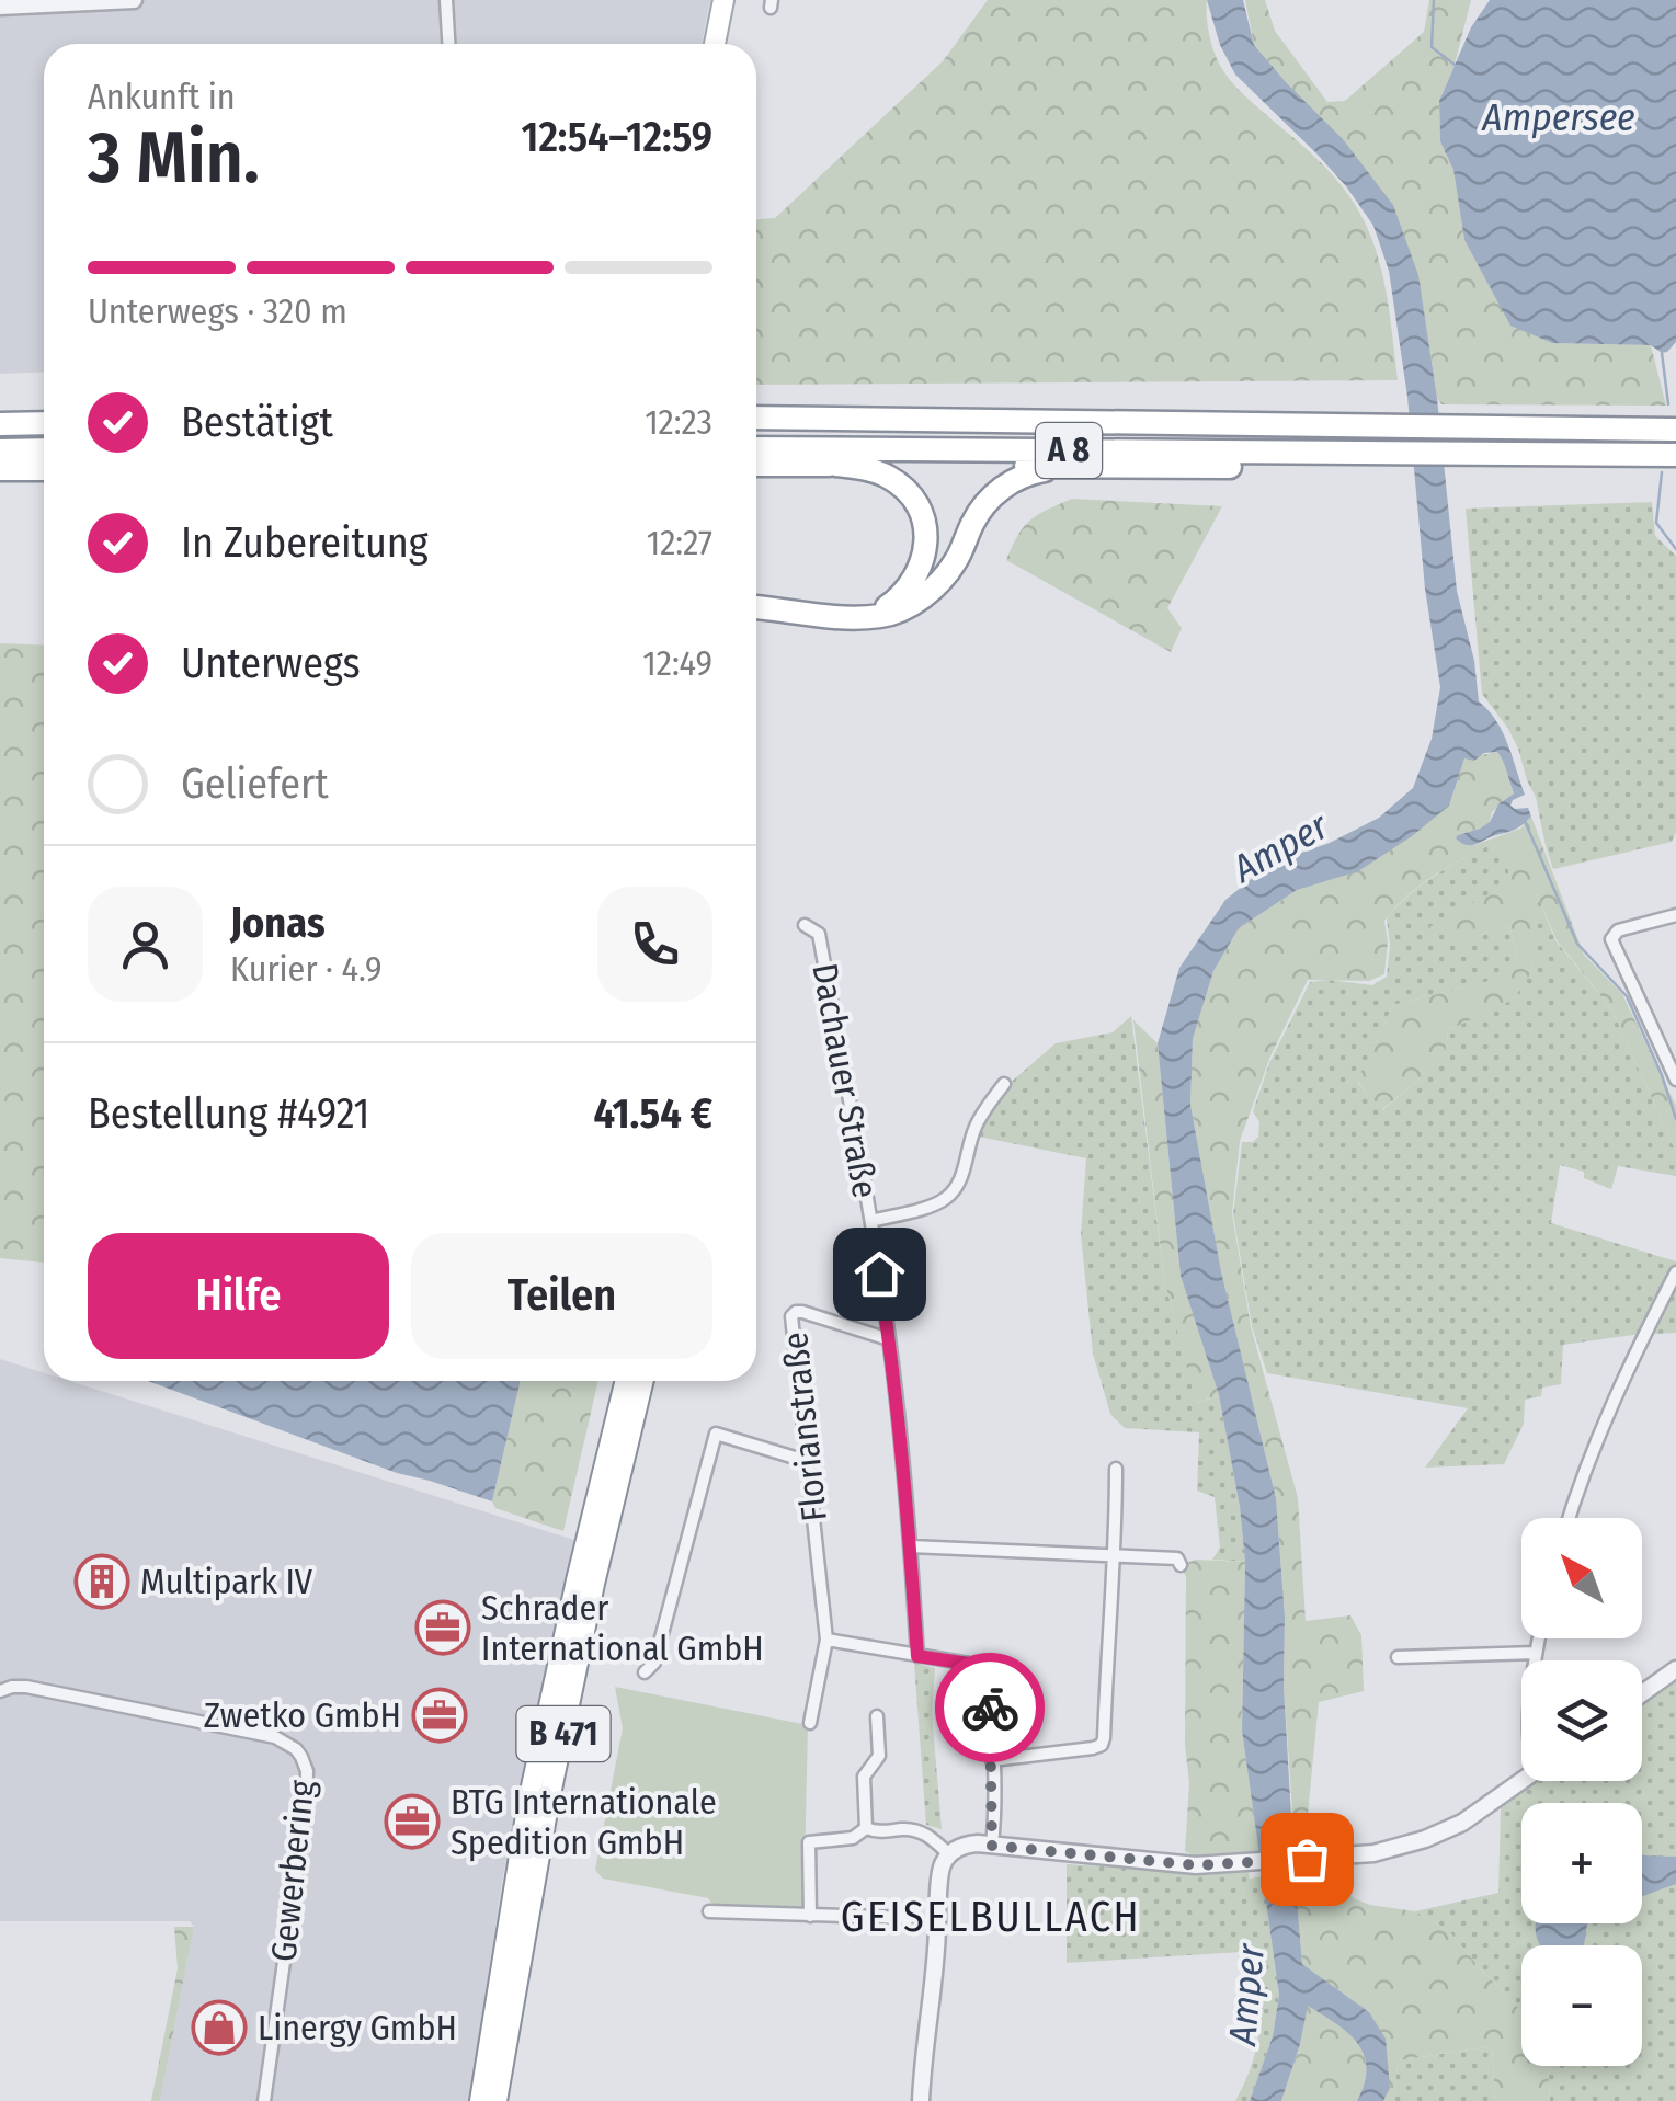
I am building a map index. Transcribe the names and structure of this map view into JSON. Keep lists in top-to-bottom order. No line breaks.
{"streets":{"highway":["A 8"],"main road":["B 471"],"street":["Dachauer Straße","Florianstraße","Gewerbering"]},"crossings":[["Dachauer Straße","Florianstraße"]],"districts":["GEISELBULLACH"],"water":["Ampersee","Amper"],"places":{"building":["Multipark IV"],"office":["Schrader International GmbH","Zwetko GmbH","BTG Internationale Spedition GmbH"],"shop":["Linergy GmbH"]},"north":"top left","page":{"heading":["3 Min.","Ankunft in","12:54–12:59"],"panel":["Jonas","Kurier · 4.9","Bestellung #4921","41.54 €"],"bar":"Unterwegs · 320 m","list":[["Bestätigt","12:23"],["In Zubereitung","12:27"],["Unterwegs","12:49"],"Geliefert"],"buttons":["Hilfe","Teilen"],"map_buttons":["+","−"]}}
